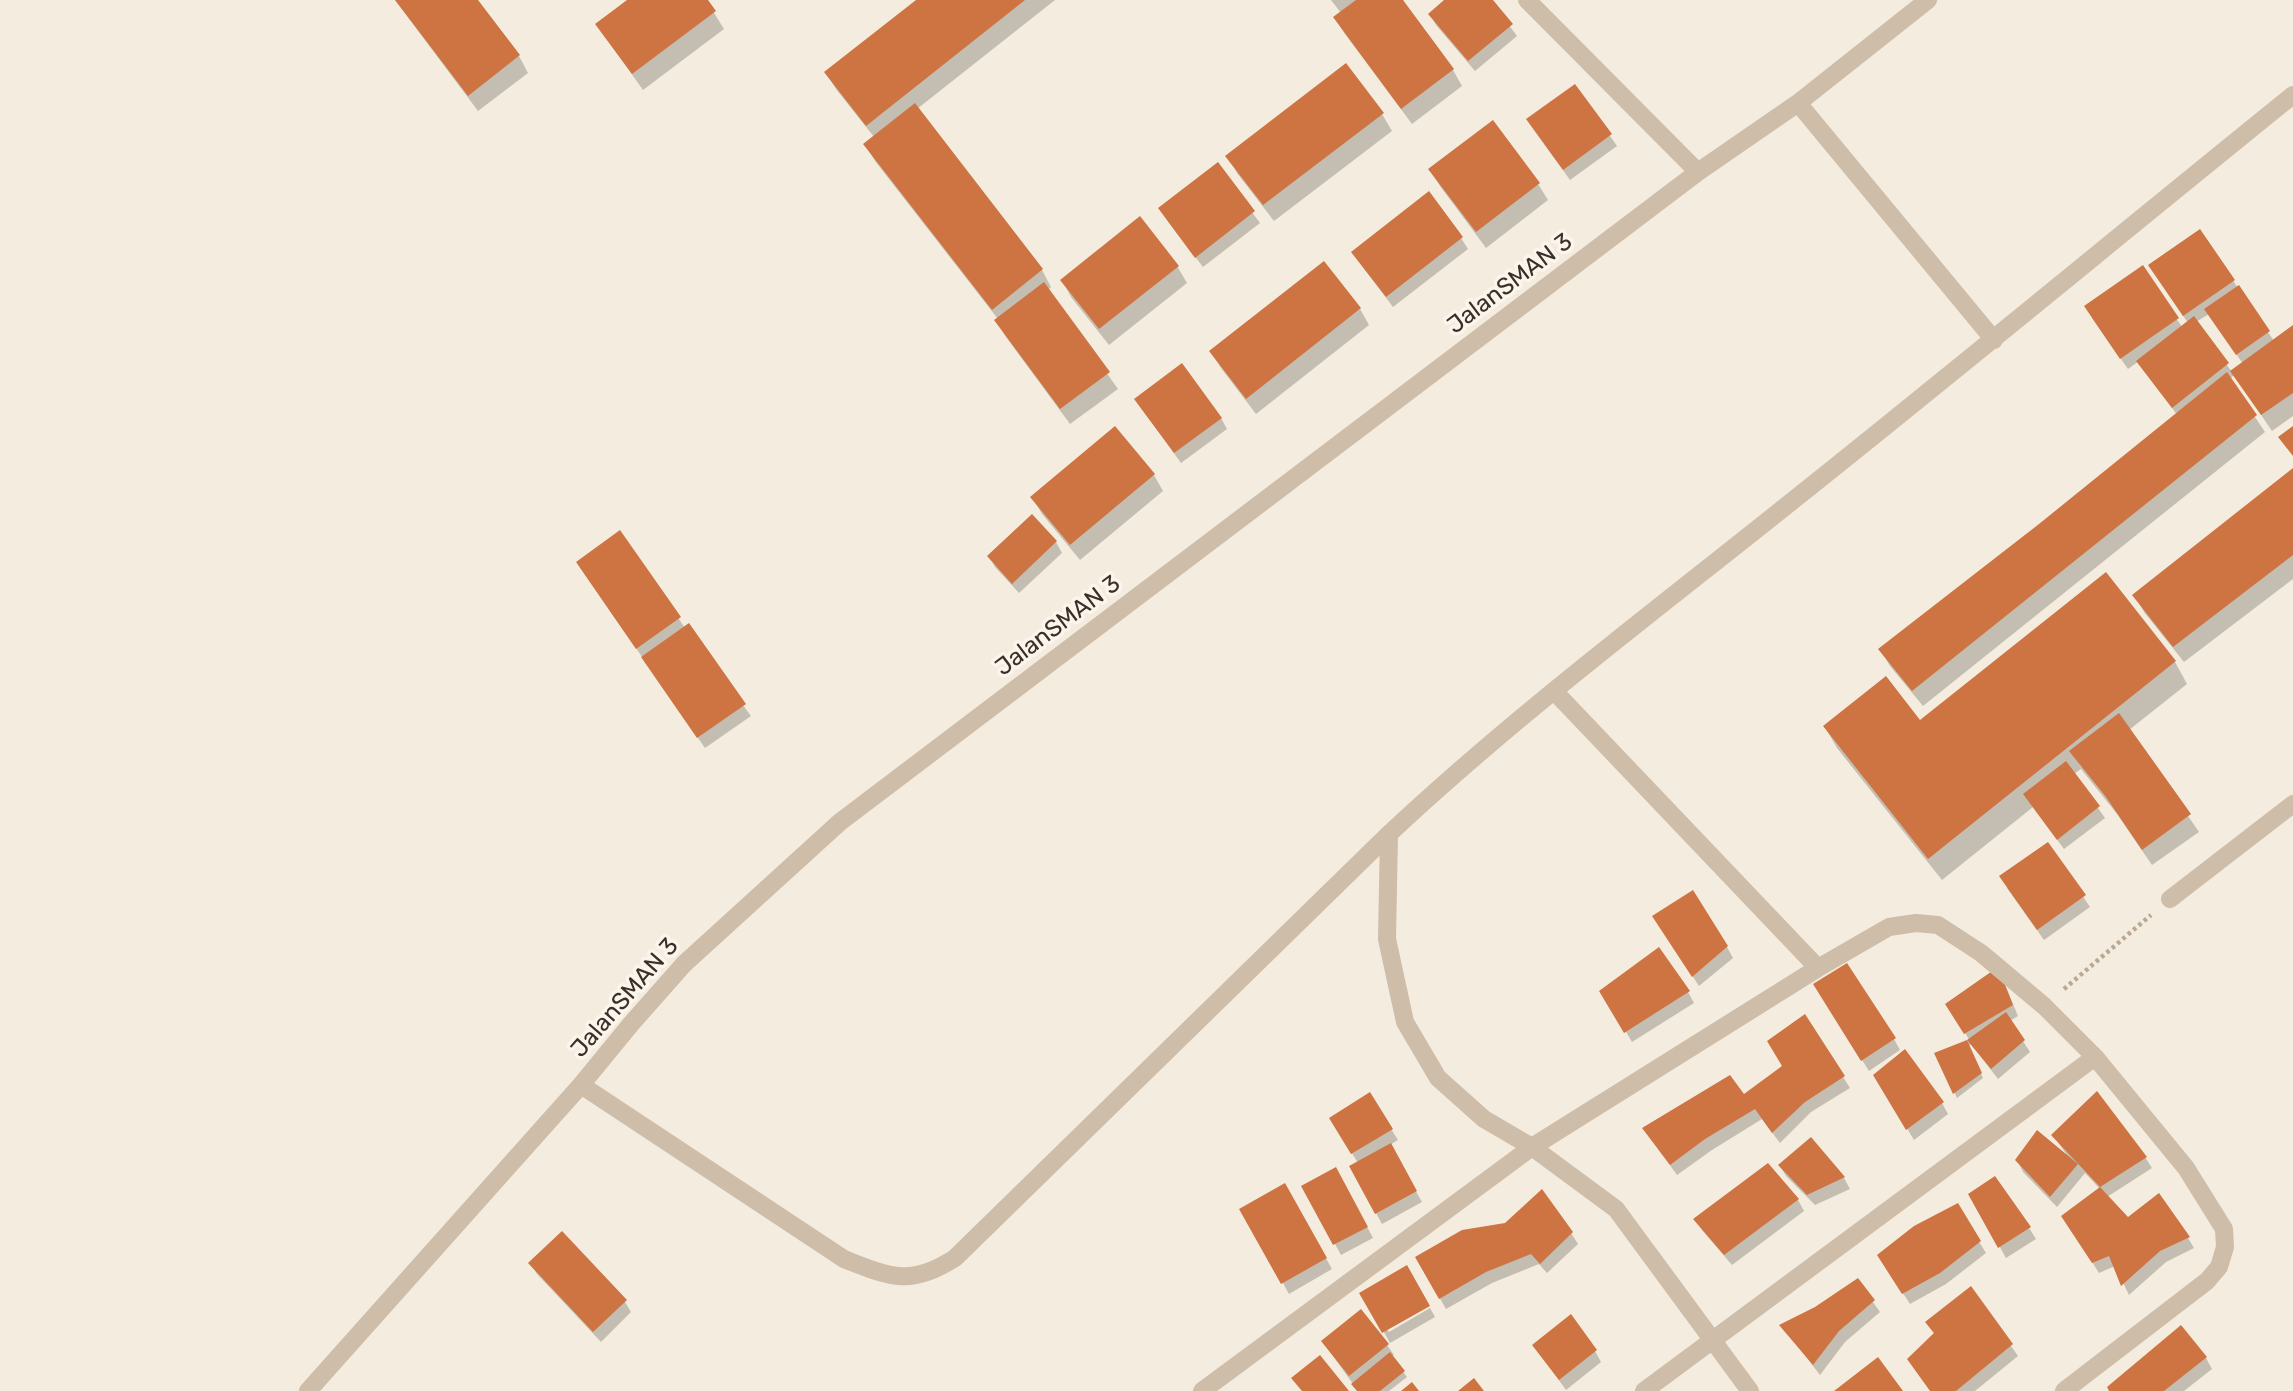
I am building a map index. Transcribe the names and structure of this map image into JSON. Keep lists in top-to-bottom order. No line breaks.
{"streets":{"street":["JalanSMAN 3"]}}
